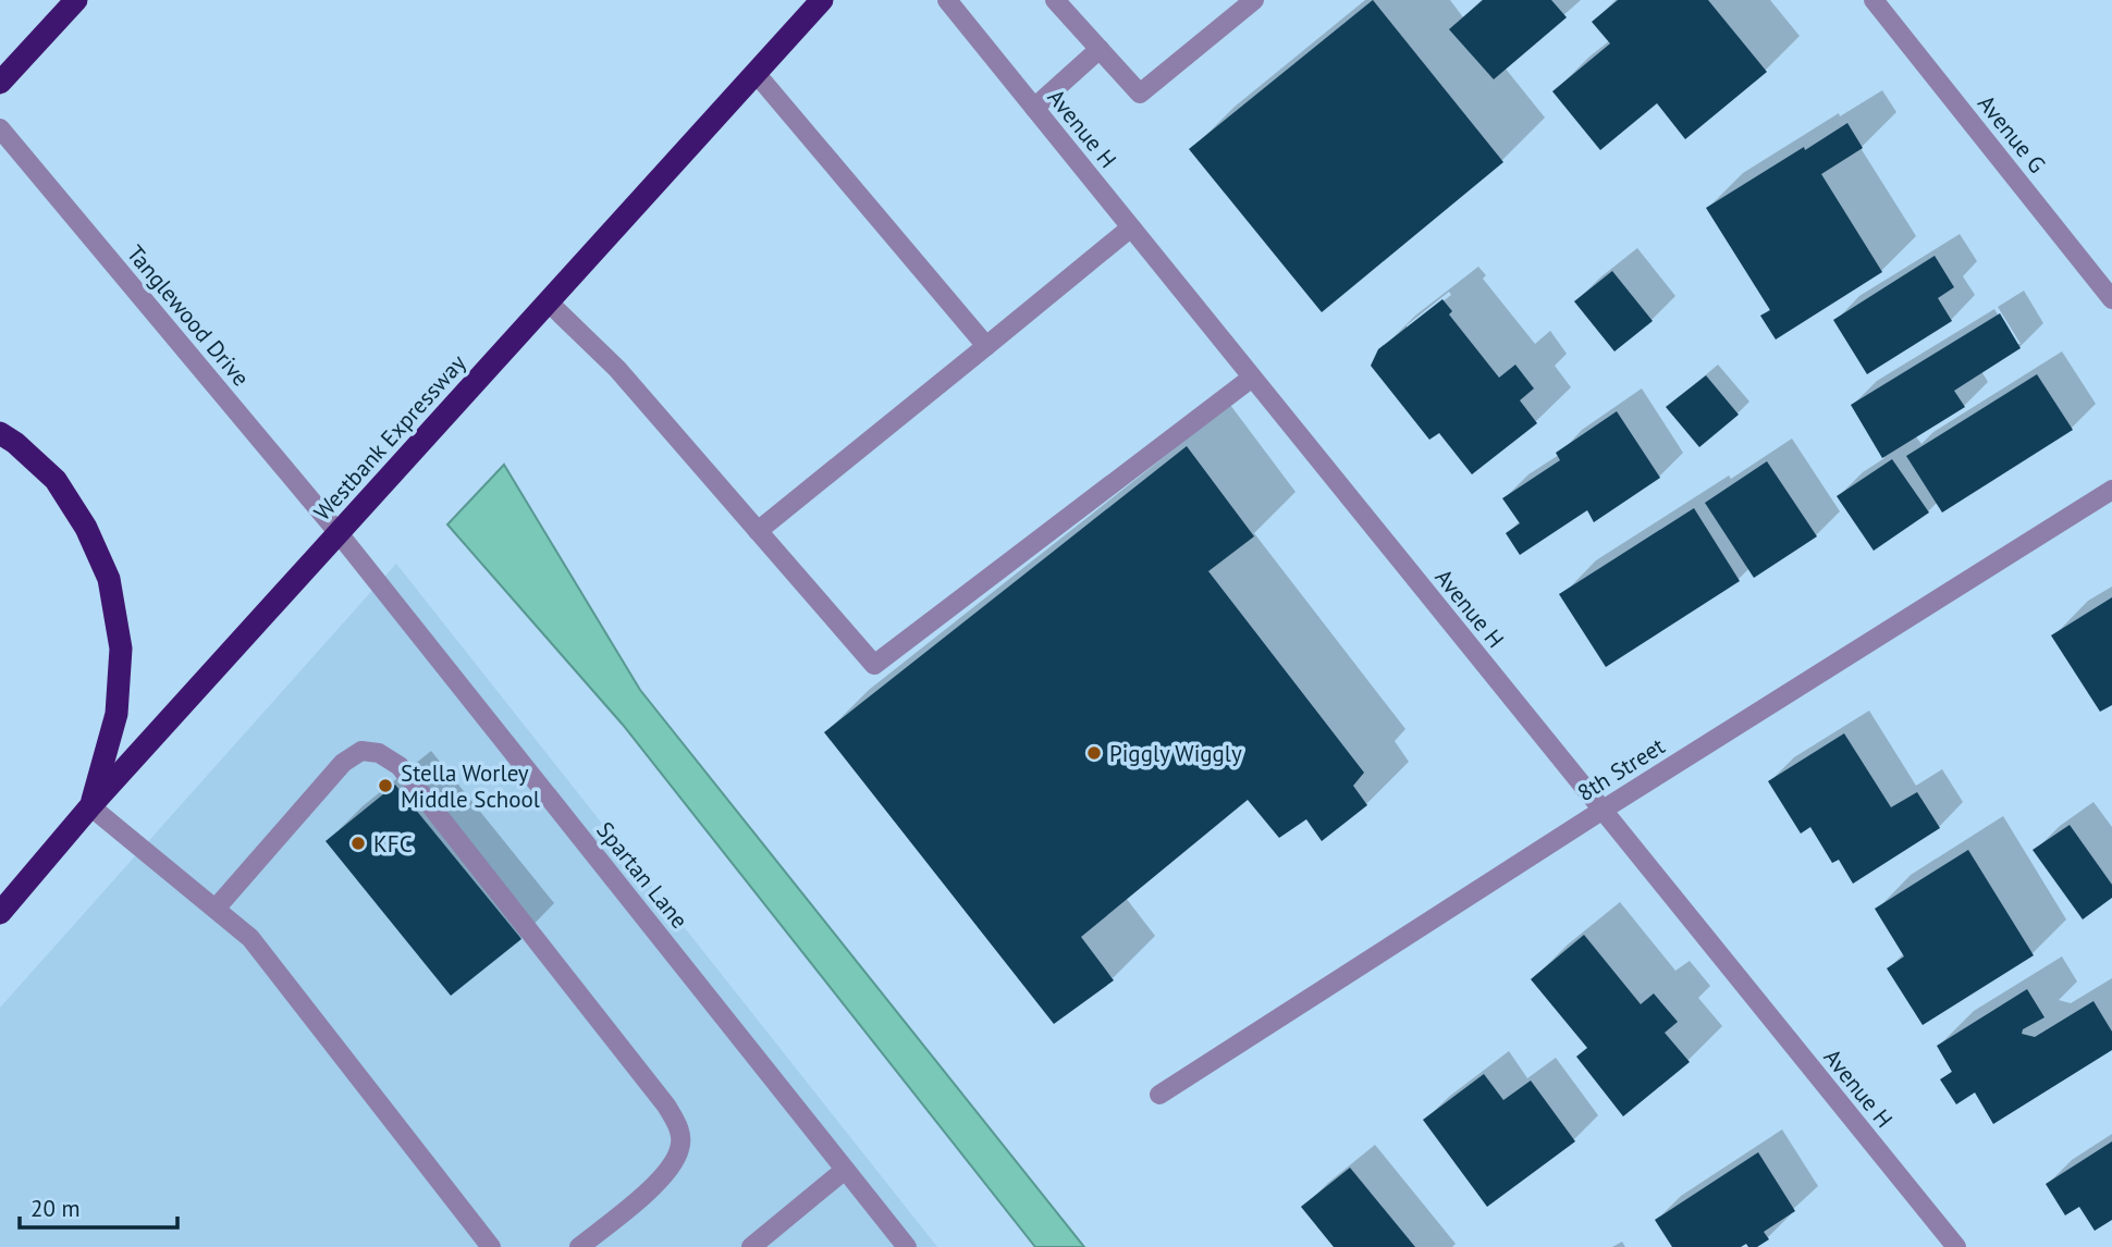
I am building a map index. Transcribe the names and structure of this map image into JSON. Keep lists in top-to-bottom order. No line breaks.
{"streets":{"highway":["Westbank Expressway"],"street":["Avenue H","Avenue G","Tanglewood Drive","8th Street","Spartan Lane"]},"crossings":[["Avenue H","8th Street"],["Tanglewood Drive","Westbank Expressway"],["Tanglewood Drive","Spartan Lane"],["Westbank Expressway","Spartan Lane"]],"places":["Piggly Wiggly","Stella Worley Middle School","KFC"],"scale_bar":"20 m"}
